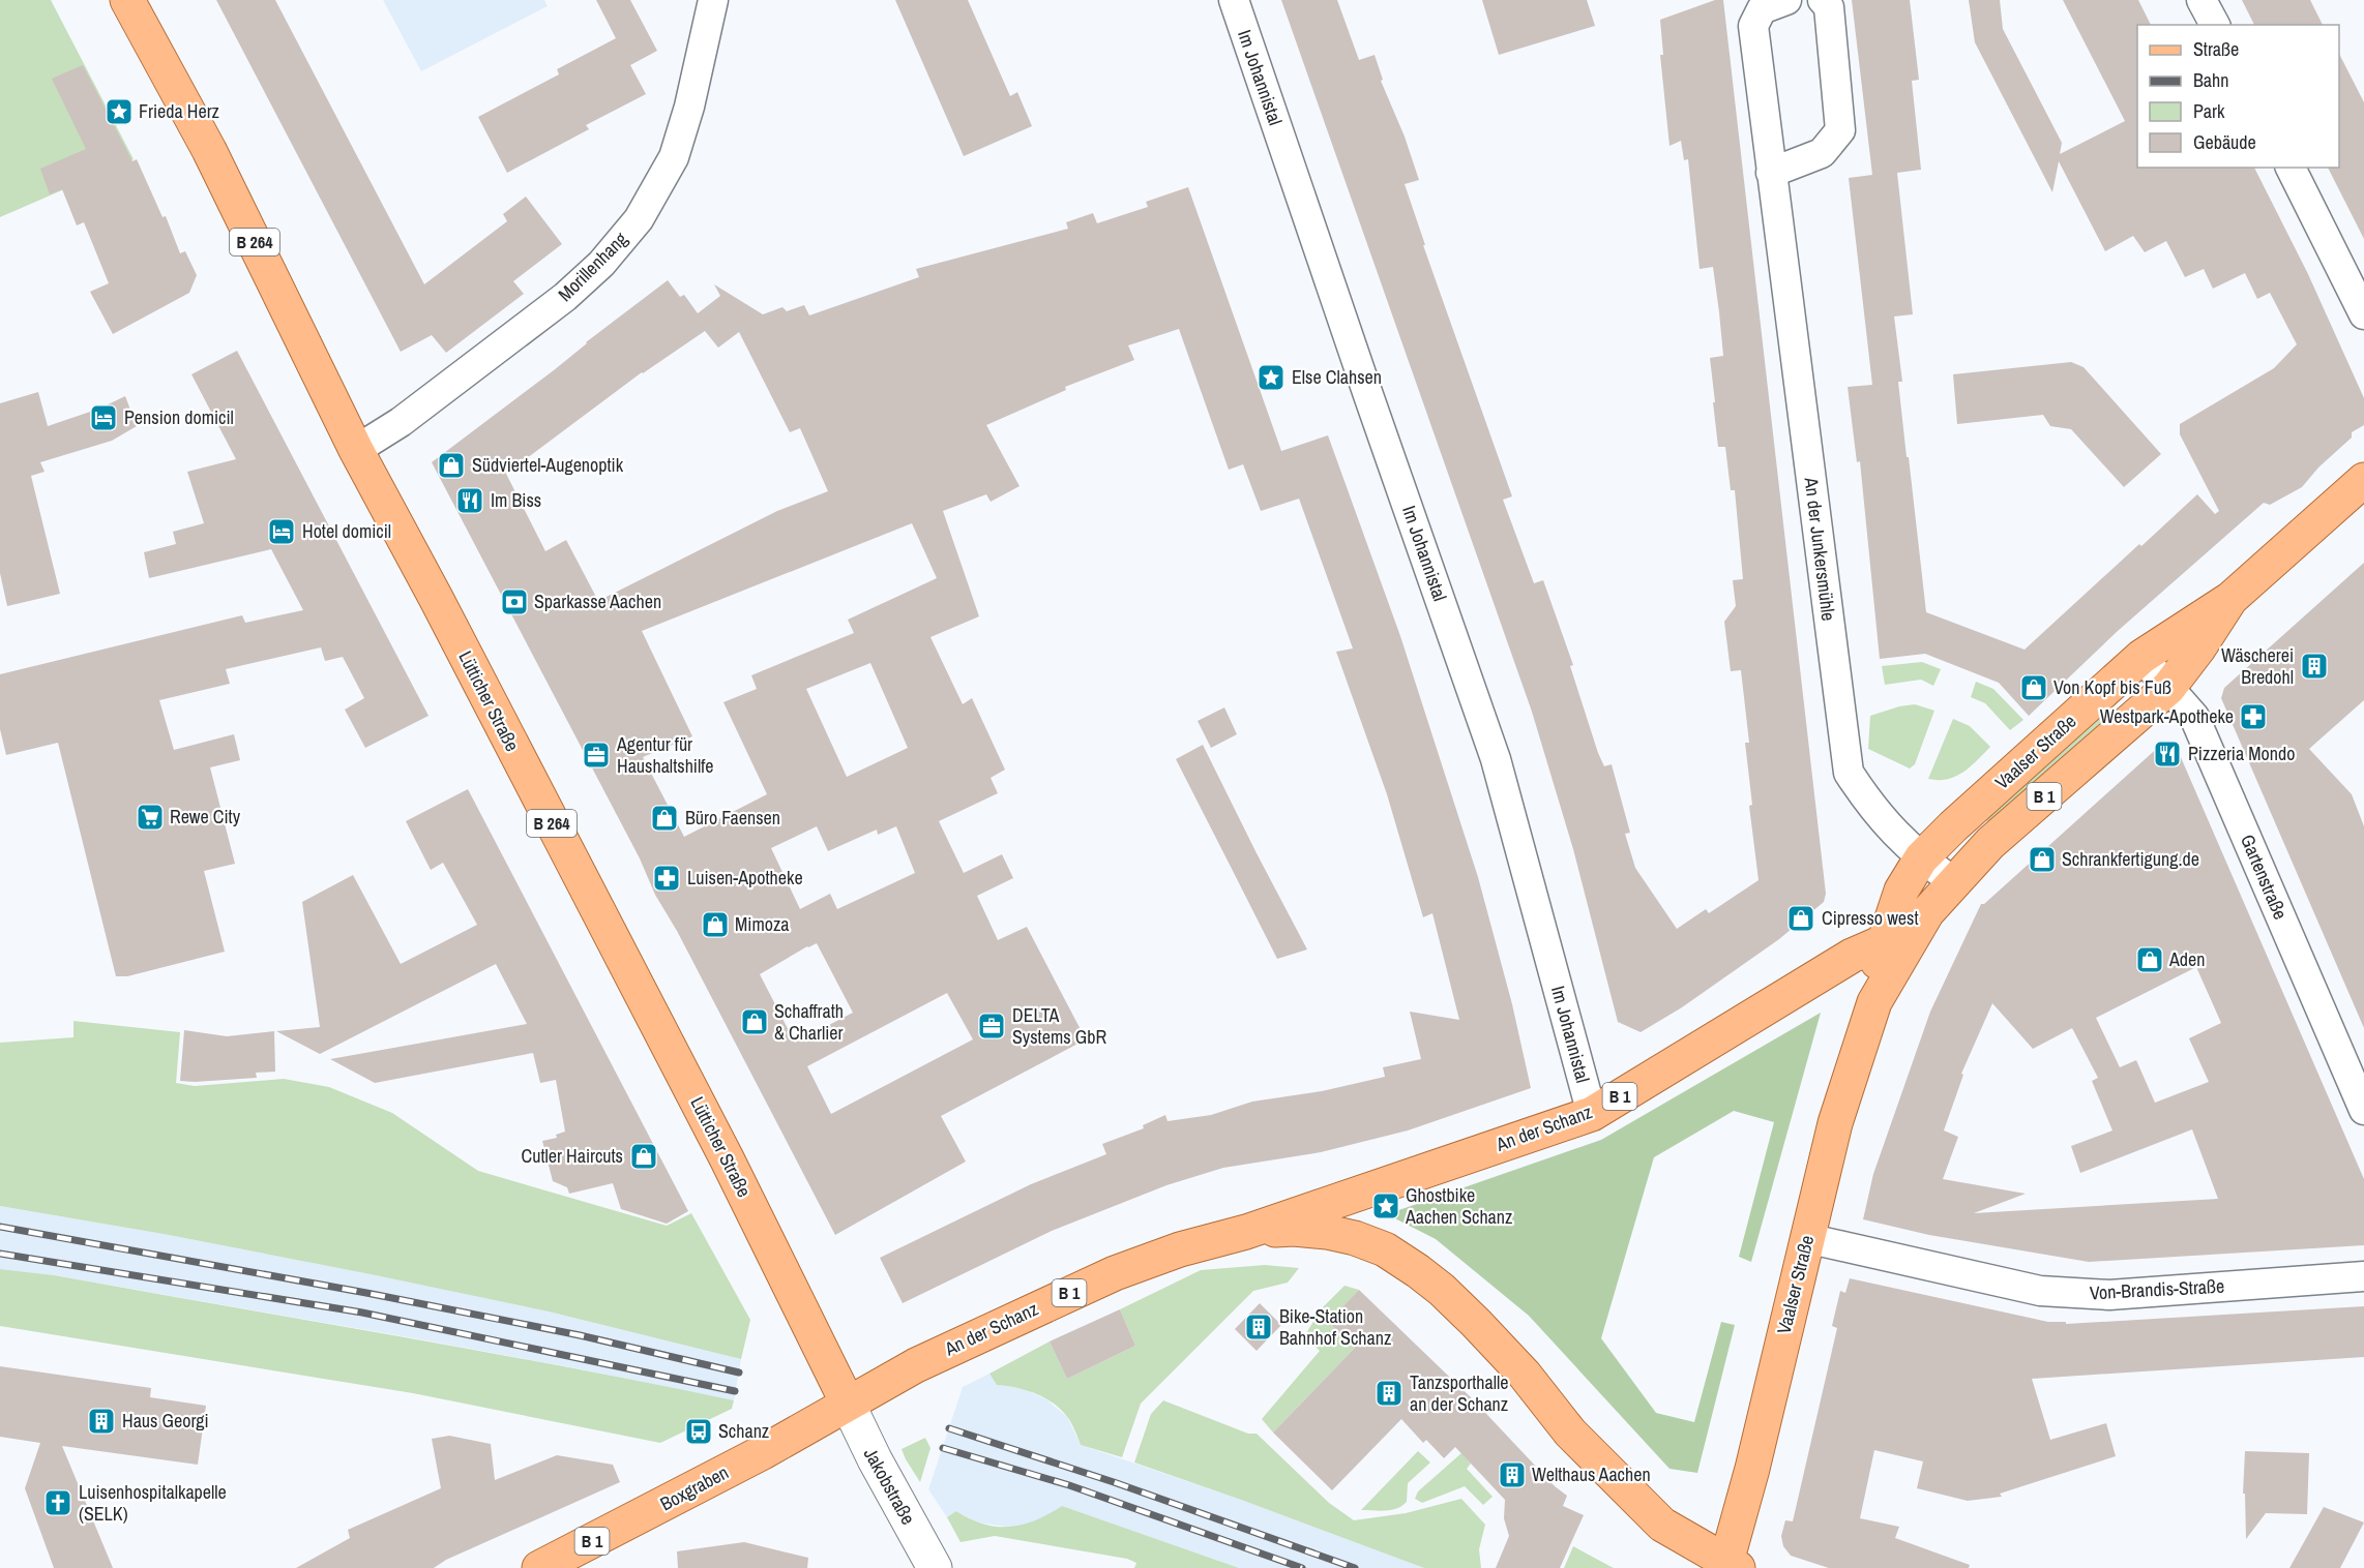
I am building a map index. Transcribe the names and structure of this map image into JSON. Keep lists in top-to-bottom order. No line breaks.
{"streets":{"main road":["B 264","Lütticher Straße","Vaalser Straße","B 1","An der Schanz","Boxgraben"],"street":["Im Johannistal","Morillenhang","An der Junkersmühle","Gartenstraße","Von-Brandis-Straße","Jakobstraße"]},"crossings":[["Im Johannistal","An der Schanz"],["Morillenhang","Lütticher Straße"],["An der Junkersmühle","Vaalser Straße"],["Lütticher Straße","An der Schanz"],["Lütticher Straße","Jakobstraße"],["Lütticher Straße","Boxgraben"],["Vaalser Straße","Gartenstraße"],["Vaalser Straße","An der Schanz"],["Vaalser Straße","Von-Brandis-Straße"],["An der Schanz","Jakobstraße"],["An der Schanz","Boxgraben"],["Jakobstraße","Boxgraben"]],"places":{"place":["Frieda Herz","Else Clahsen","Ghostbike Aachen Schanz"],"hotel":["Pension domicil","Hotel domicil"],"shop":["Südviertel-Augenoptik","Von Kopf bis Fuß","Büro Faensen","Schrankfertigung.de","Cipresso west","Mimoza","Aden","Schaffrath & Charlier","Cutler Haircuts"],"restaurant":["Im Biss","Pizzeria Mondo"],"bank":["Sparkasse Aachen"],"building":["Wäscherei Bredohl","Bike-Station Bahnhof Schanz","Tanzsporthalle an der Schanz","Haus Georgi","Welthaus Aachen"],"pharmacy":["Westpark-Apotheke","Luisen-Apotheke"],"office":["Agentur für Haushaltshilfe","DELTA Systems GbR"],"supermarket":["Rewe City"],"bus stop":["Schanz"],"church":["Luisenhospitalkapelle (SELK)"]},"legend":["Straße","Bahn","Park","Gebäude"]}
